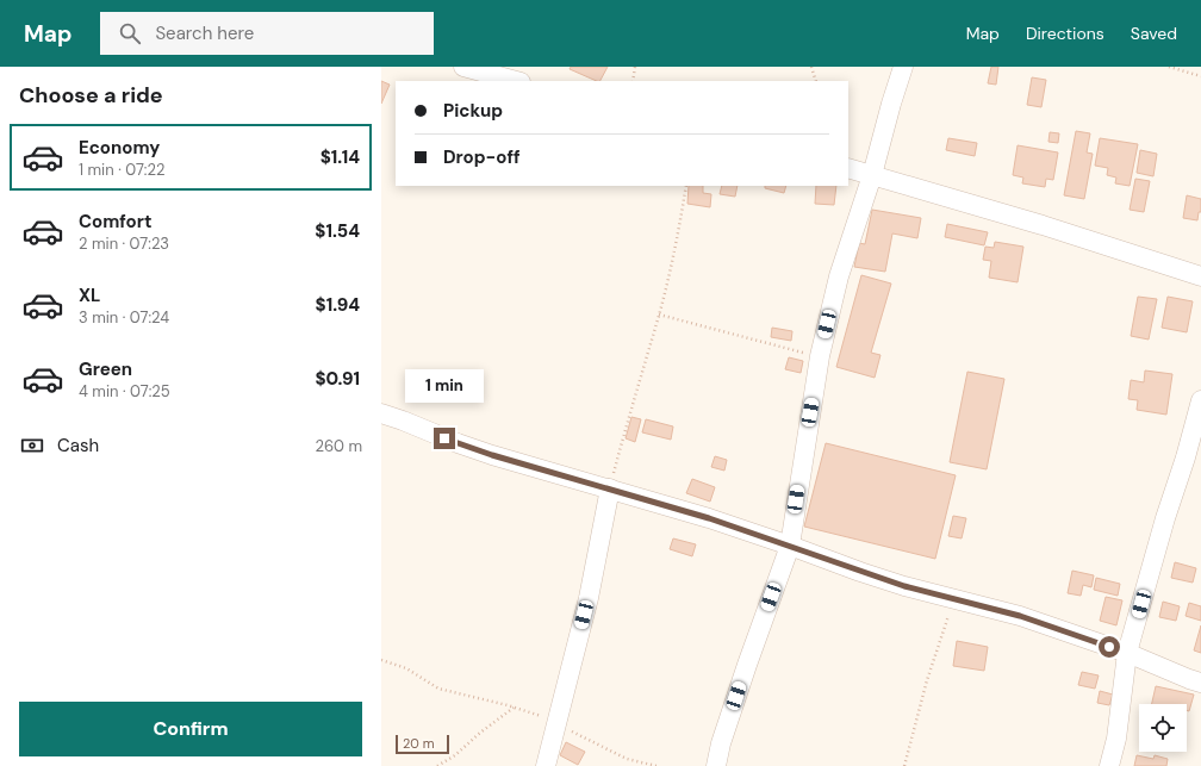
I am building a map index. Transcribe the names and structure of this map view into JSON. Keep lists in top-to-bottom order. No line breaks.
{"scale_bar":"20 m","page":{"header":"Map","search":"Search here","nav":["Map","Directions","Saved"],"heading":"Choose a ride","banner":["Pickup","Drop-off"],"list":[{"name":"Economy","note":"1 min · 07:22","value":"$1.14"},{"name":"Comfort","note":"2 min · 07:23","value":"$1.54"},{"name":"XL","note":"3 min · 07:24","value":"$1.94"},{"name":"Green","note":"4 min · 07:25","value":"$0.91"}],"bubble":"1 min","pay":["Cash","260 m"],"buttons":"Confirm","scale":"20 m"}}
